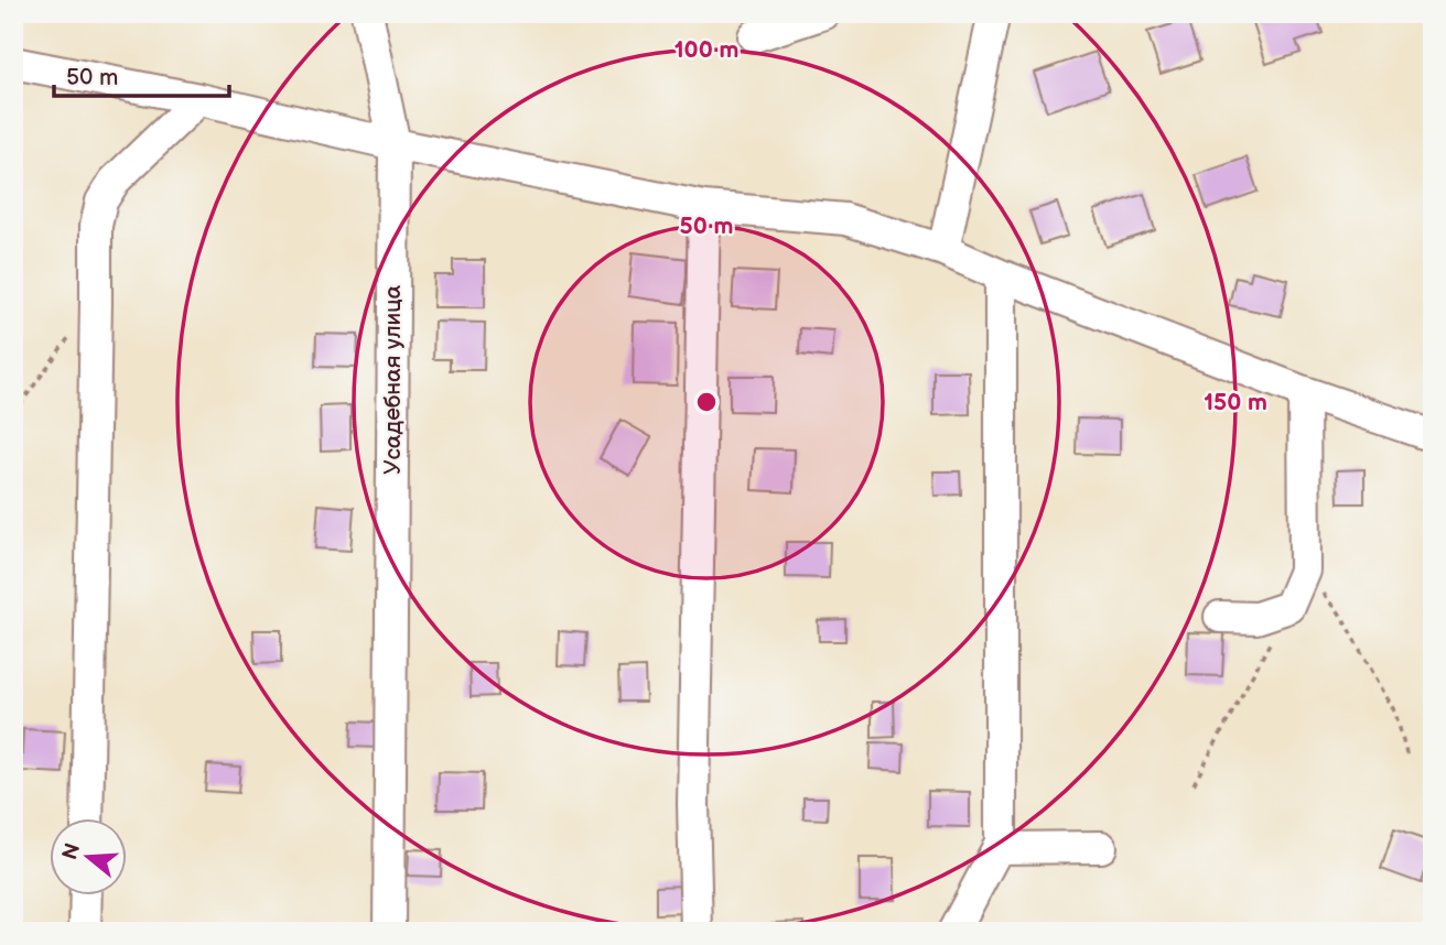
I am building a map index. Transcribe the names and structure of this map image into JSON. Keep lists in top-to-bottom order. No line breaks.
{"streets":{"street":["Усадебная улица"]},"scale_bar":"50 m","north":"left","rings":["100 m","50 m","150 m"]}
